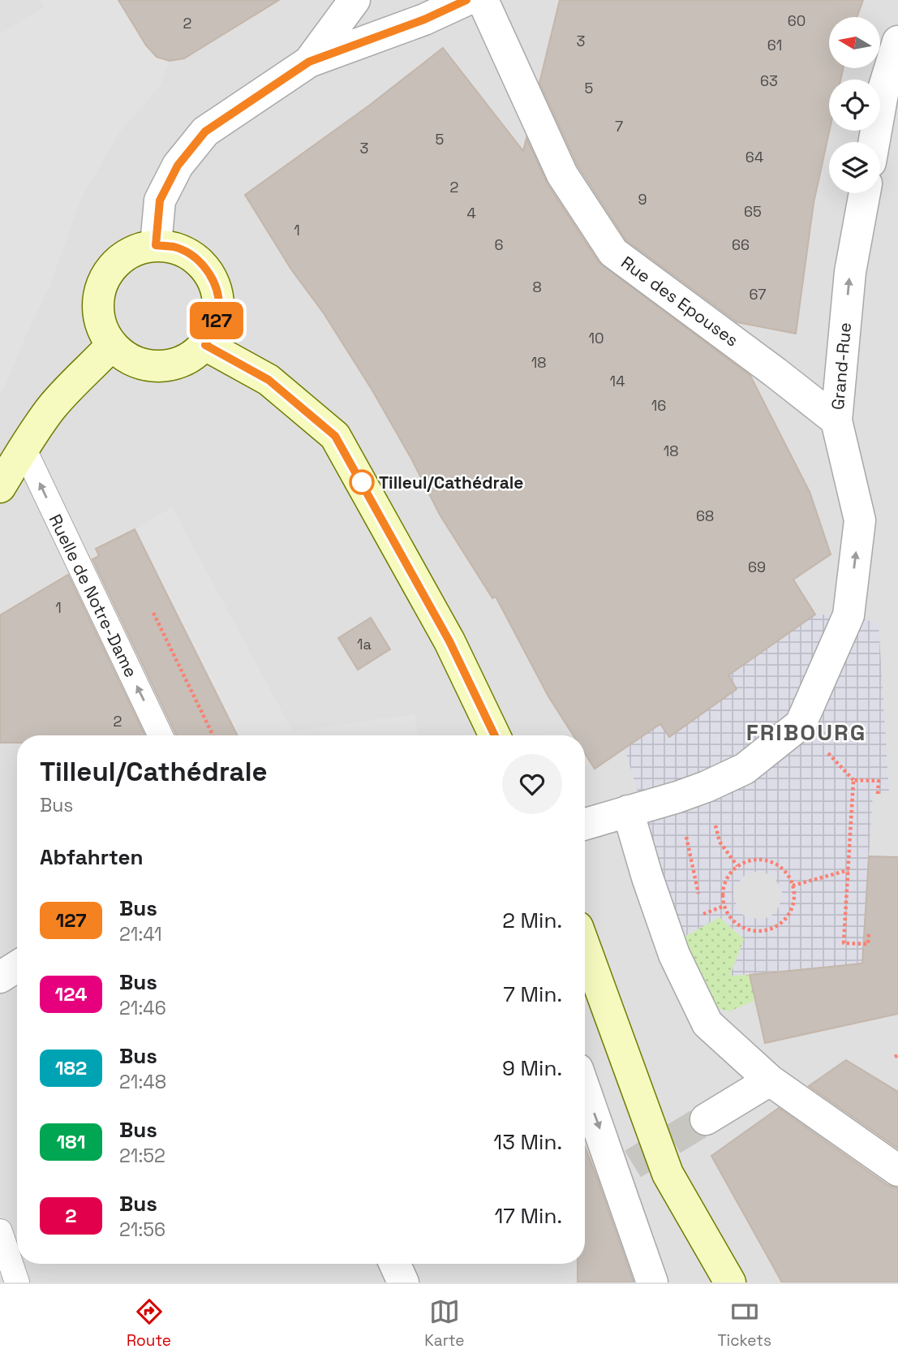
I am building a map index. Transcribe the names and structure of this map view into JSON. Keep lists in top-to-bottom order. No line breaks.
{"streets":{"street":["Rue des Epouses","Grand-Rue"],"lane":["Ruelle de Notre-Dame"]},"crossings":[["Rue des Epouses","Grand-Rue"]],"one_way":["Grand-Rue","Ruelle de Notre-Dame"],"districts":["FRIBOURG"],"places":["Tilleul/Cathédrale"],"lines":["bus line 127"],"house_numbers":["60","2","3","61","63","5","7","5","3","64","2","9","65","4","1","6","66","8","67","10","18","14","16","18","68","69","1","1a","2"],"north":"left","page":{"on_map":"127","heading":[["Tilleul/Cathédrale","Bus"],"Abfahrten"],"list":[{"mark":"127","name":"Bus","note":"21:41","value":"2 Min."},{"mark":"124","name":"Bus","note":"21:46","value":"7 Min."},{"mark":"182","name":"Bus","note":"21:48","value":"9 Min."},{"mark":"181","name":"Bus","note":"21:52","value":"13 Min."},{"mark":"2","name":"Bus","note":"21:56","value":"17 Min."}],"tabs":["Route","Karte","Tickets"]}}
